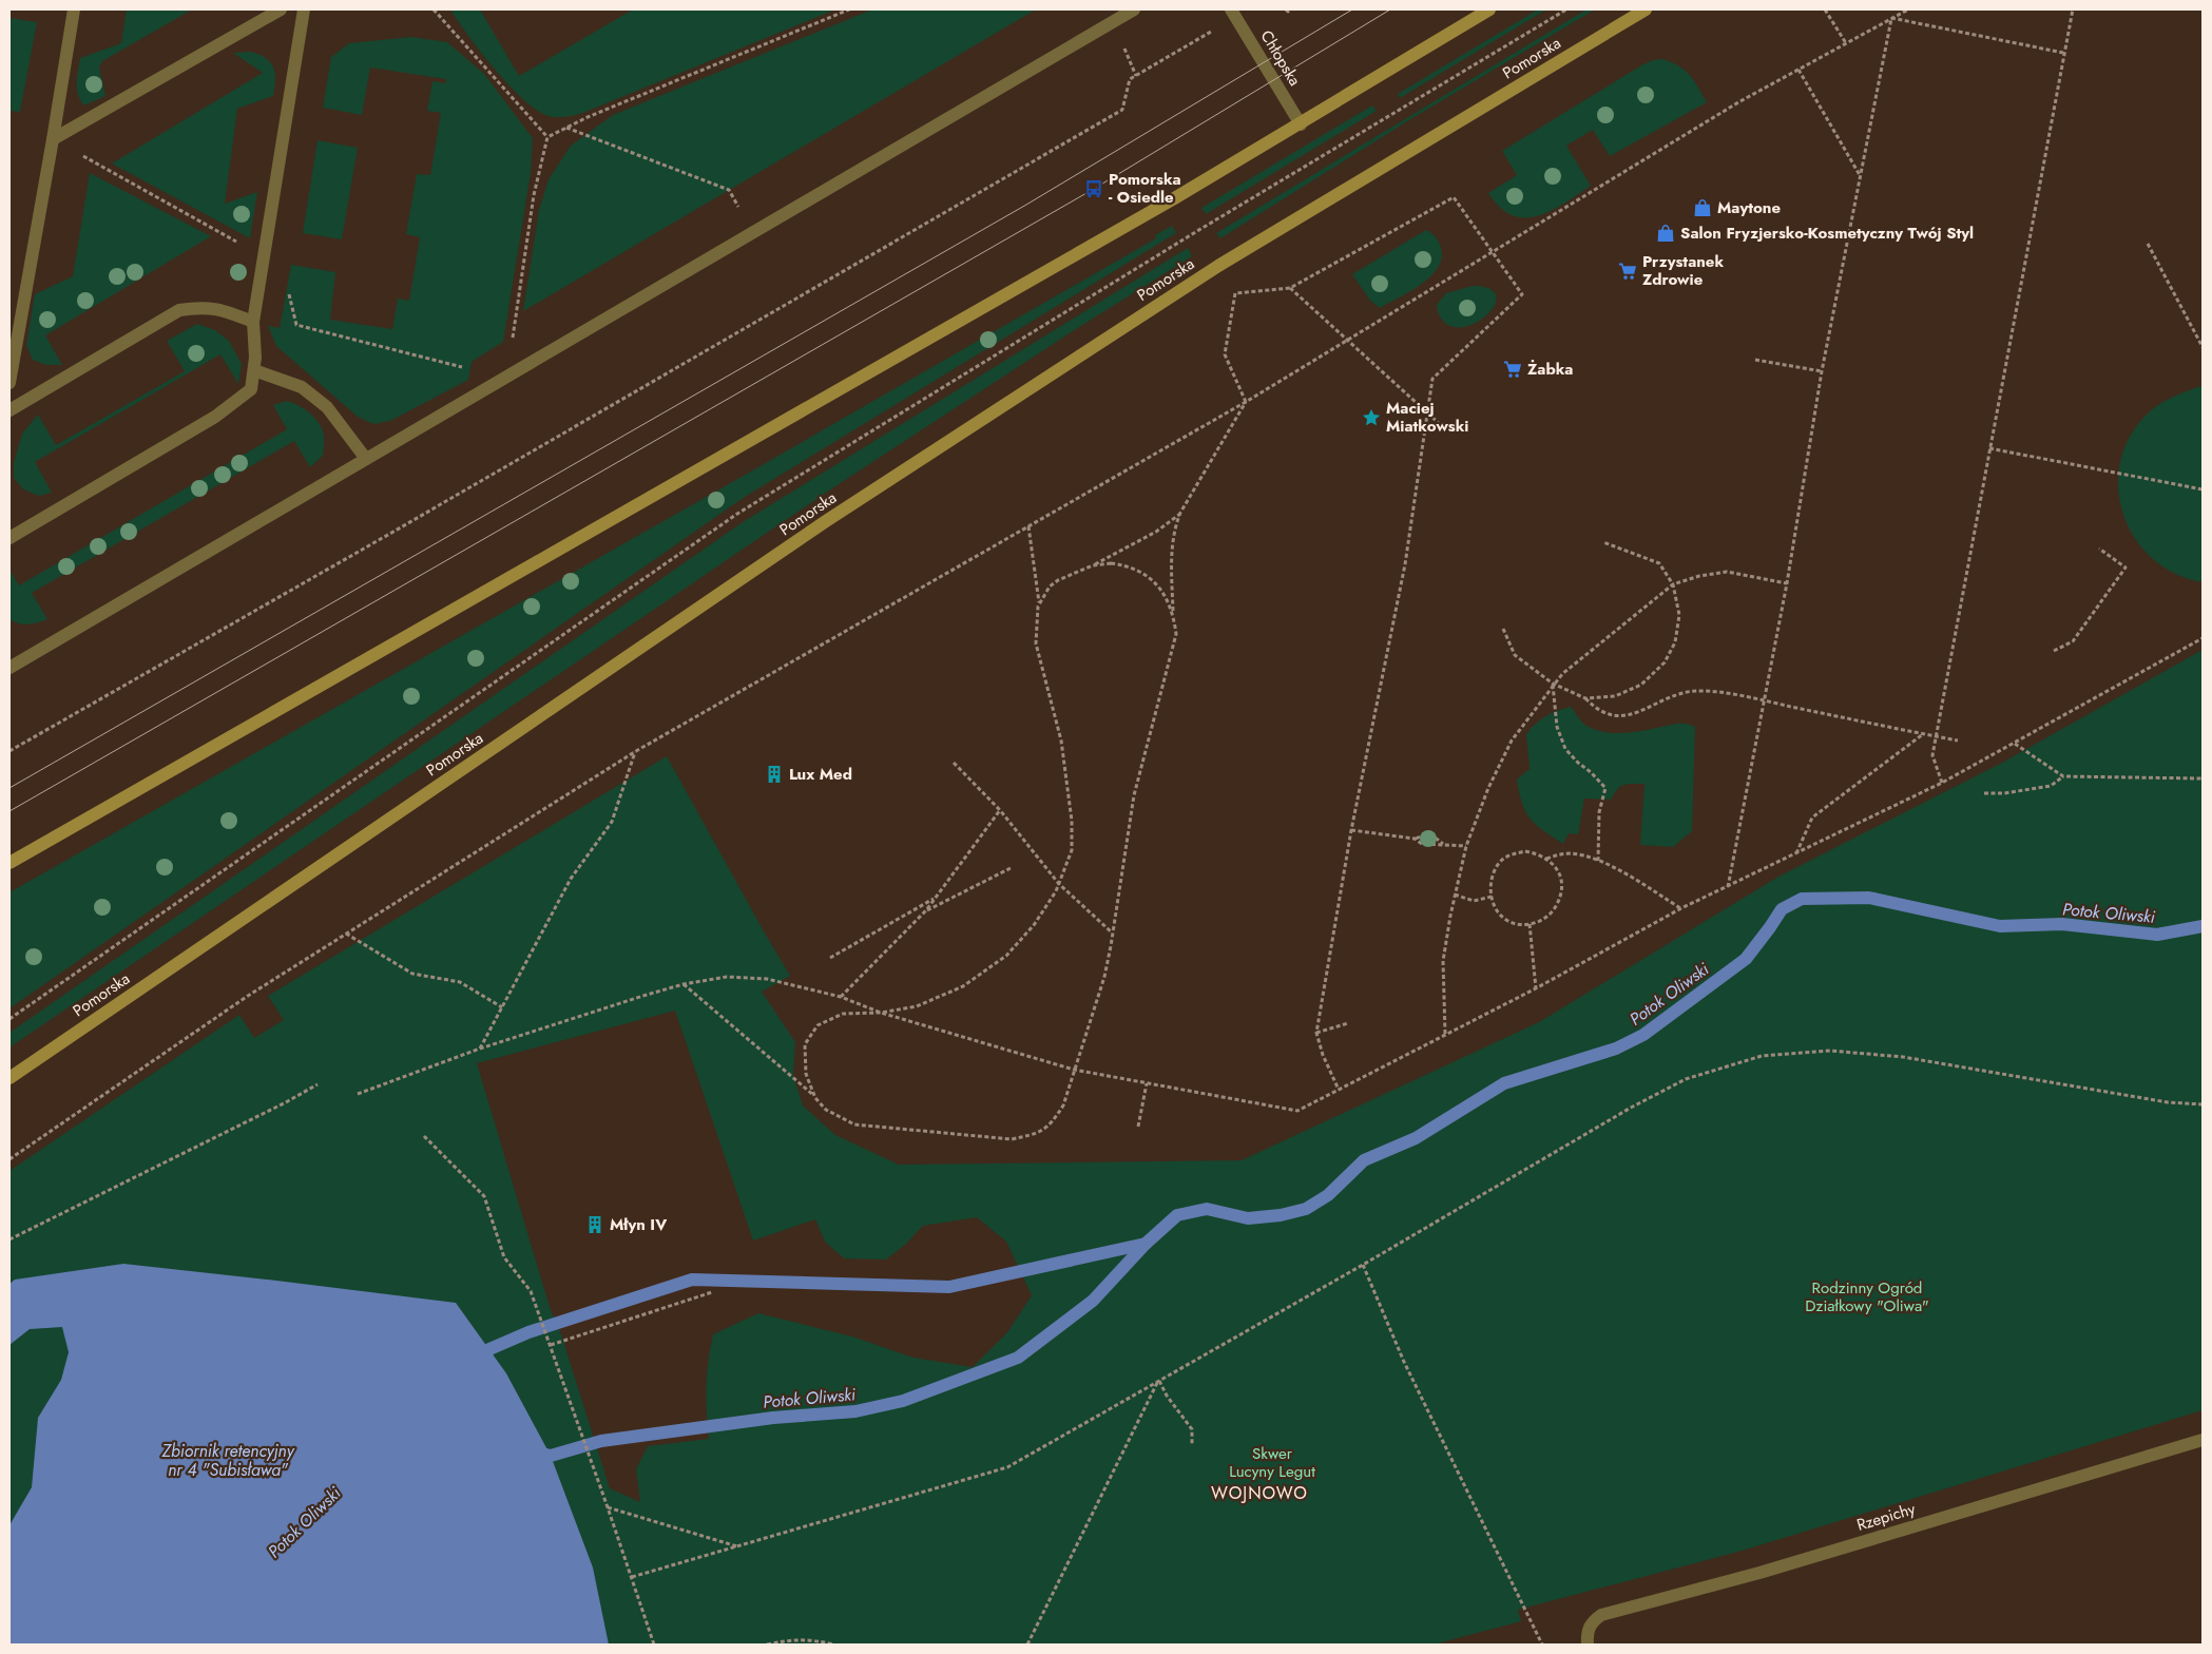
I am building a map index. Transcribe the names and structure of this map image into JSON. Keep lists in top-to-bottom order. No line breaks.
{"streets":{"main road":["Pomorska"],"street":["Chłopska","Rzepichy"]},"districts":["WOJNOWO"],"water":["Potok Oliwski","Zbiornik retencyjny nr 4 \"Subisława\""],"parks":["Rodzinny Ogród Działkowy \"Oliwa\"","Skwer Lucyny Legut"],"places":{"bus stop":["Pomorska - Osiedle"],"shop":["Maytone","Salon Fryzjersko-Kosmetyczny Twój Styl"],"supermarket":["Przystanek Zdrowie","Żabka"],"place":["Maciej Miatkowski"],"building":["Lux Med","Młyn IV"]}}
